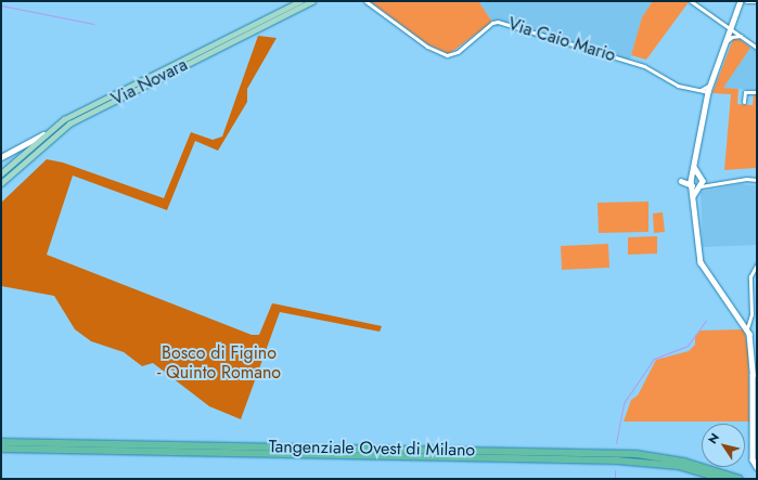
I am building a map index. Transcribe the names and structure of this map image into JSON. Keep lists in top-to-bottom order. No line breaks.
{"streets":{"highway":["Tangenziale Ovest di Milano"],"main road":["Via Novara"],"street":["Via Caio Mario"]},"parks":["Bosco di Figino - Quinto Romano"],"north":"top left"}
